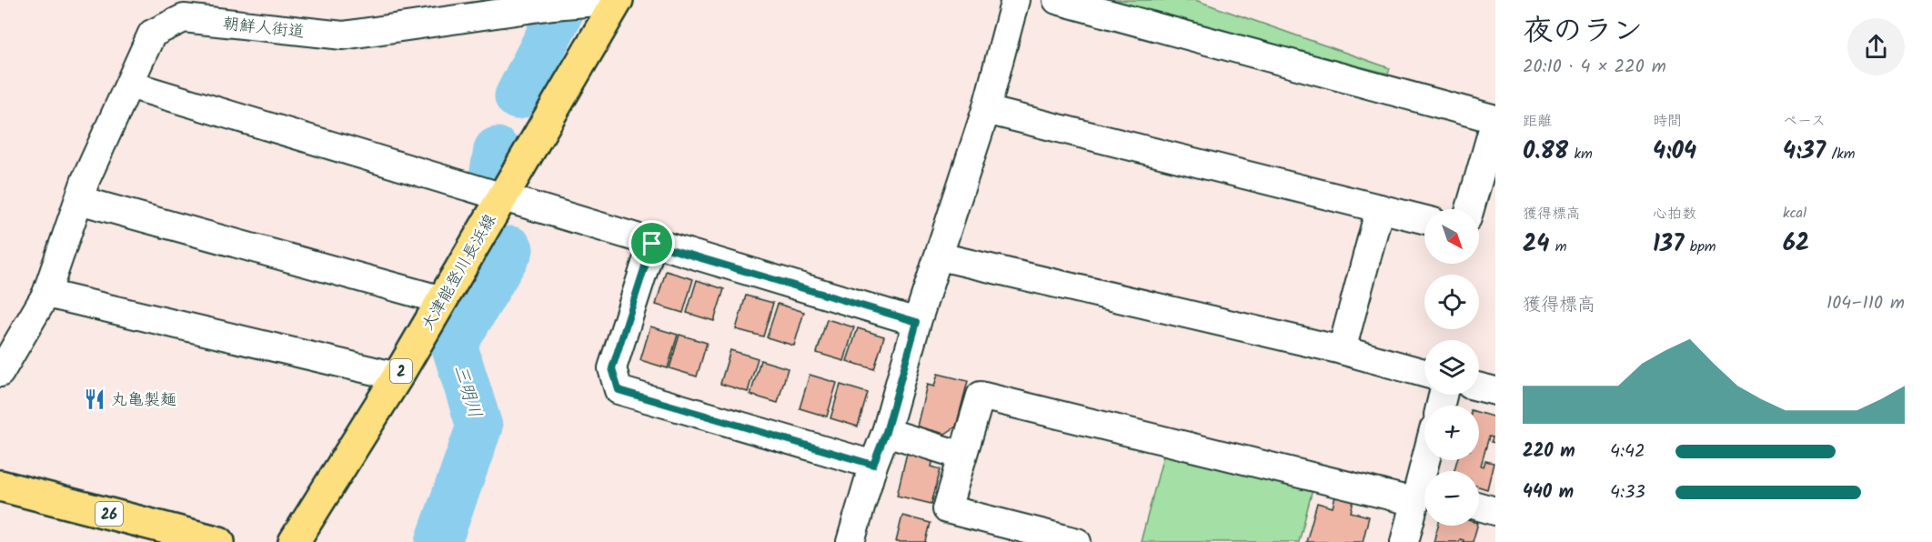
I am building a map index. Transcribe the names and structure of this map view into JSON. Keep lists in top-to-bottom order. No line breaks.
{"streets":{"main road":["大津能登川長浜線","2","26"],"street":["朝鮮人街道"]},"crossings":[["朝鮮人街道","大津能登川長浜線"]],"water":["三明川"],"places":{"restaurant":["丸亀製麺"]},"north":"bottom right","page":{"heading":["夜のラン","20:10 · 4 × 220 m"],"stats":[["距離","0.88 km"],["時間","4:04"],["ペース","4:37 /km"],["獲得標高","24 m"],["心拍数","137 bpm"],["kcal","62"]],"map_buttons":["+","−"],"chart":["獲得標高","104–110 m"],"list":[{"name":"220 m","note":"4:42"},{"name":"440 m","note":"4:33"}]}}
